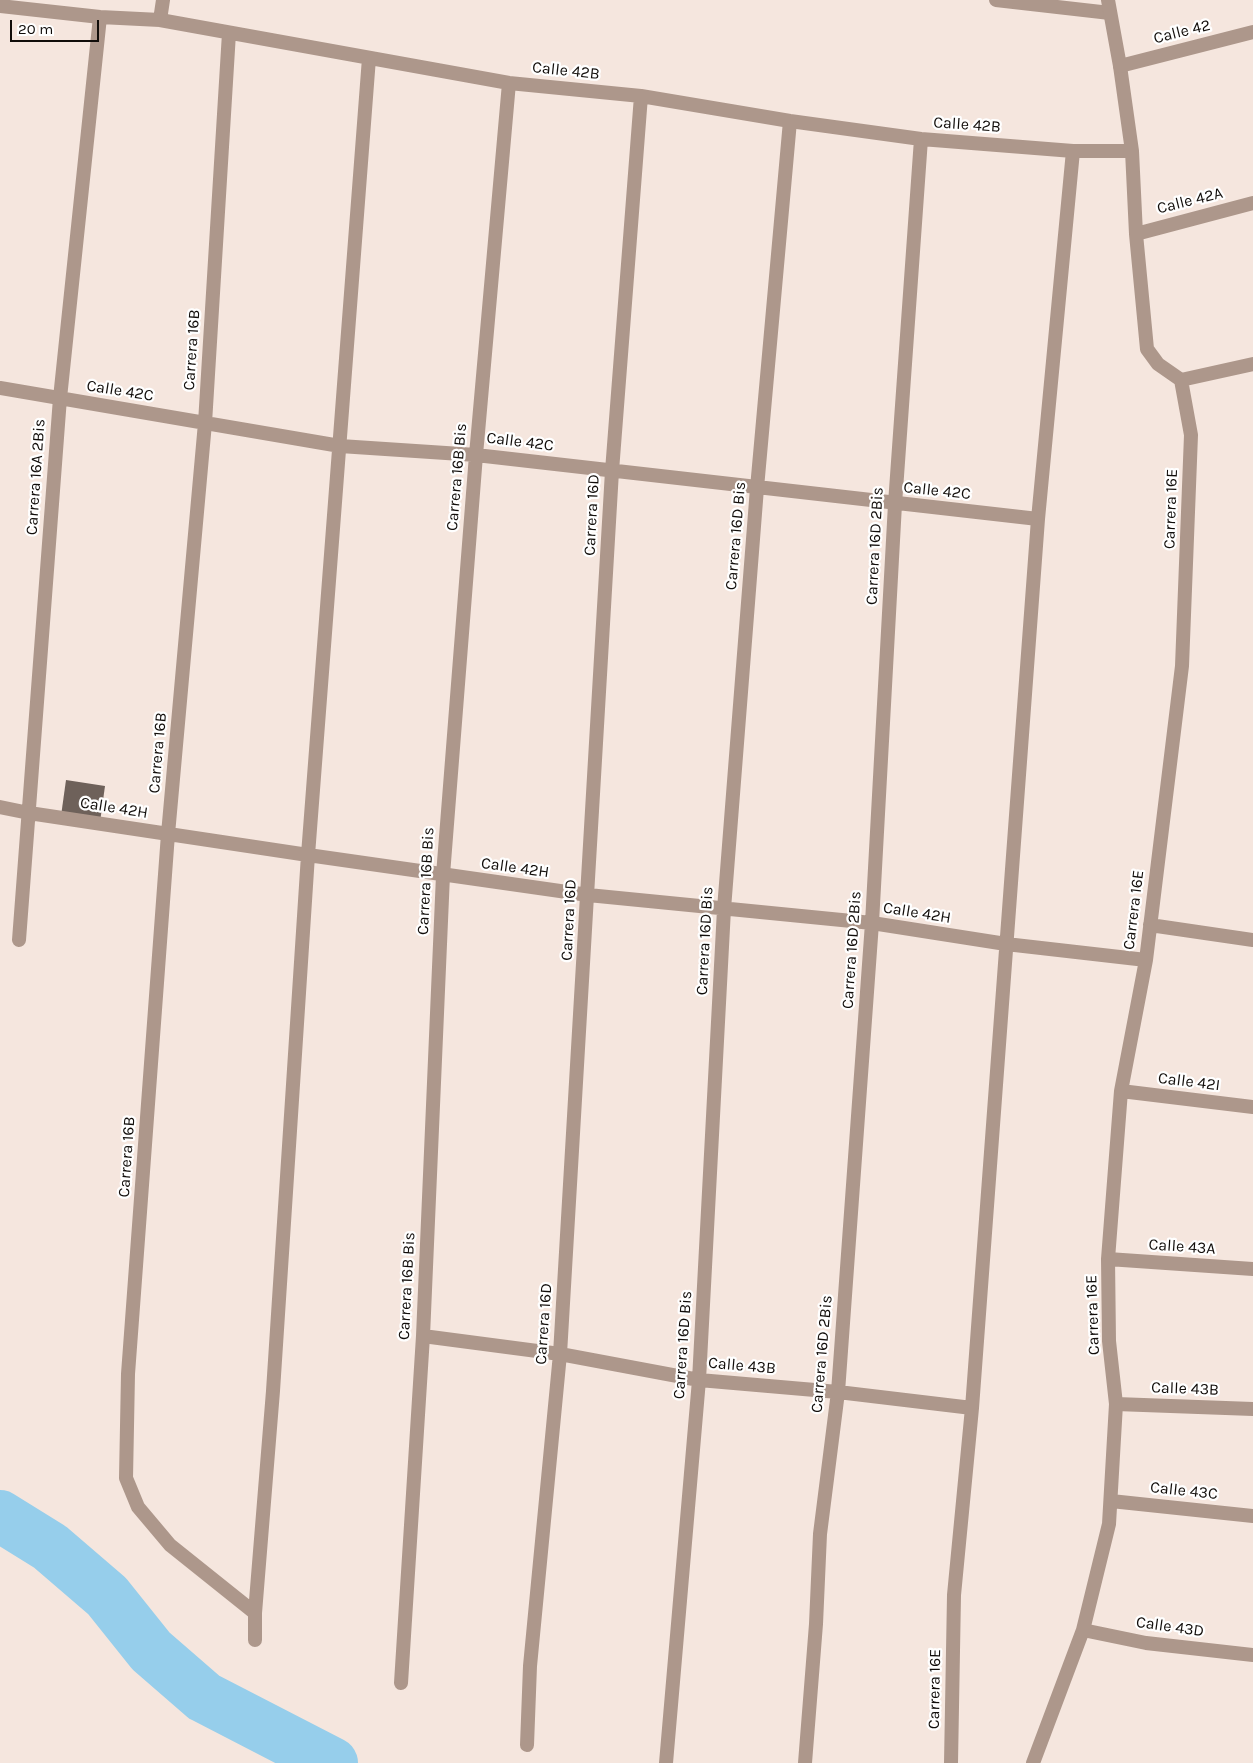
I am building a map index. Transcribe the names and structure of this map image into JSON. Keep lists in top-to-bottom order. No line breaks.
{"streets":{"street":["Calle 42","Calle 42B","Calle 42A","Carrera 16B","Calle 42C","Carrera 16A 2Bis","Carrera 16B Bis","Carrera 16E","Carrera 16D","Carrera 16D Bis","Carrera 16D 2Bis","Calle 42H","Calle 42I","Calle 43A","Calle 43B","Calle 43C","Calle 43D"]},"crossings":[["Calle 42B","Carrera 16B"],["Calle 42B","Carrera 16A 2Bis"],["Calle 42B","Carrera 16B Bis"],["Calle 42B","Carrera 16E"],["Calle 42B","Carrera 16D"],["Calle 42B","Carrera 16D Bis"],["Calle 42B","Carrera 16D 2Bis"],["Carrera 16B","Calle 42C"],["Carrera 16B","Calle 42H"],["Calle 42C","Carrera 16A 2Bis"],["Calle 42C","Carrera 16B Bis"],["Calle 42C","Carrera 16E"],["Calle 42C","Carrera 16D"],["Calle 42C","Carrera 16D Bis"],["Calle 42C","Carrera 16D 2Bis"],["Carrera 16A 2Bis","Calle 42H"],["Carrera 16B Bis","Calle 42H"],["Carrera 16B Bis","Calle 43B"],["Carrera 16E","Calle 42H"],["Carrera 16E","Calle 42I"],["Carrera 16E","Calle 43A"],["Carrera 16E","Calle 43B"],["Carrera 16E","Calle 43C"],["Carrera 16E","Calle 43D"],["Carrera 16D","Calle 42H"],["Carrera 16D","Calle 43B"],["Carrera 16D Bis","Calle 42H"],["Carrera 16D Bis","Calle 43B"],["Carrera 16D 2Bis","Calle 42H"],["Carrera 16D 2Bis","Calle 43B"]],"scale_bar":"20 m"}
